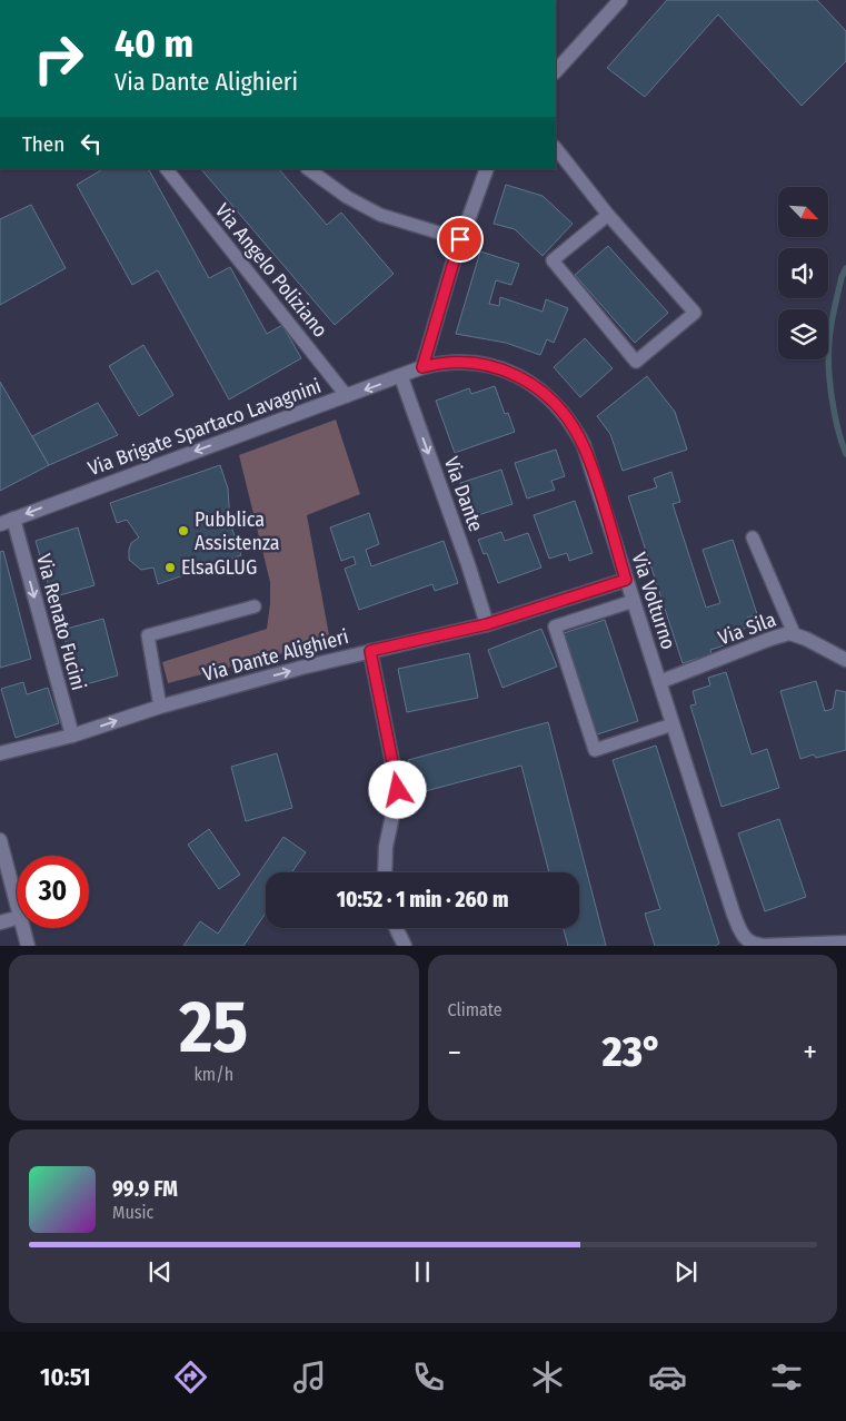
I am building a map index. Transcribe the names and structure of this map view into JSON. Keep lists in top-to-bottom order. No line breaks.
{"streets":{"street":["Via Brigate Spartaco Lavagnini","Via Dante","Via Volturno","Via Renato Fucini","Via Sila","Via Dante Alighieri"],"lane":["Via Angelo Poliziano"]},"crossings":[["Via Angelo Poliziano","Via Brigate Spartaco Lavagnini"],["Via Brigate Spartaco Lavagnini","Via Dante"],["Via Brigate Spartaco Lavagnini","Via Volturno"],["Via Brigate Spartaco Lavagnini","Via Renato Fucini"],["Via Dante","Via Dante Alighieri"],["Via Volturno","Via Sila"],["Via Volturno","Via Dante Alighieri"],["Via Renato Fucini","Via Dante Alighieri"]],"one_way":["Via Brigate Spartaco Lavagnini","Via Dante","Via Renato Fucini","Via Dante Alighieri"],"places":["Pubblica Assistenza","ElsaGLUG"],"north":"bottom right","page":{"turn":["40 m","Via Dante Alighieri"],"then":"Then","limit":"30","trip":"10:52 · 1 min · 260 m","tile":[["25","km/h"],"Climate"],"heat":["−","23°","+"],"song":["99.9 FM","Music"],"tabs":"10:51"}}
